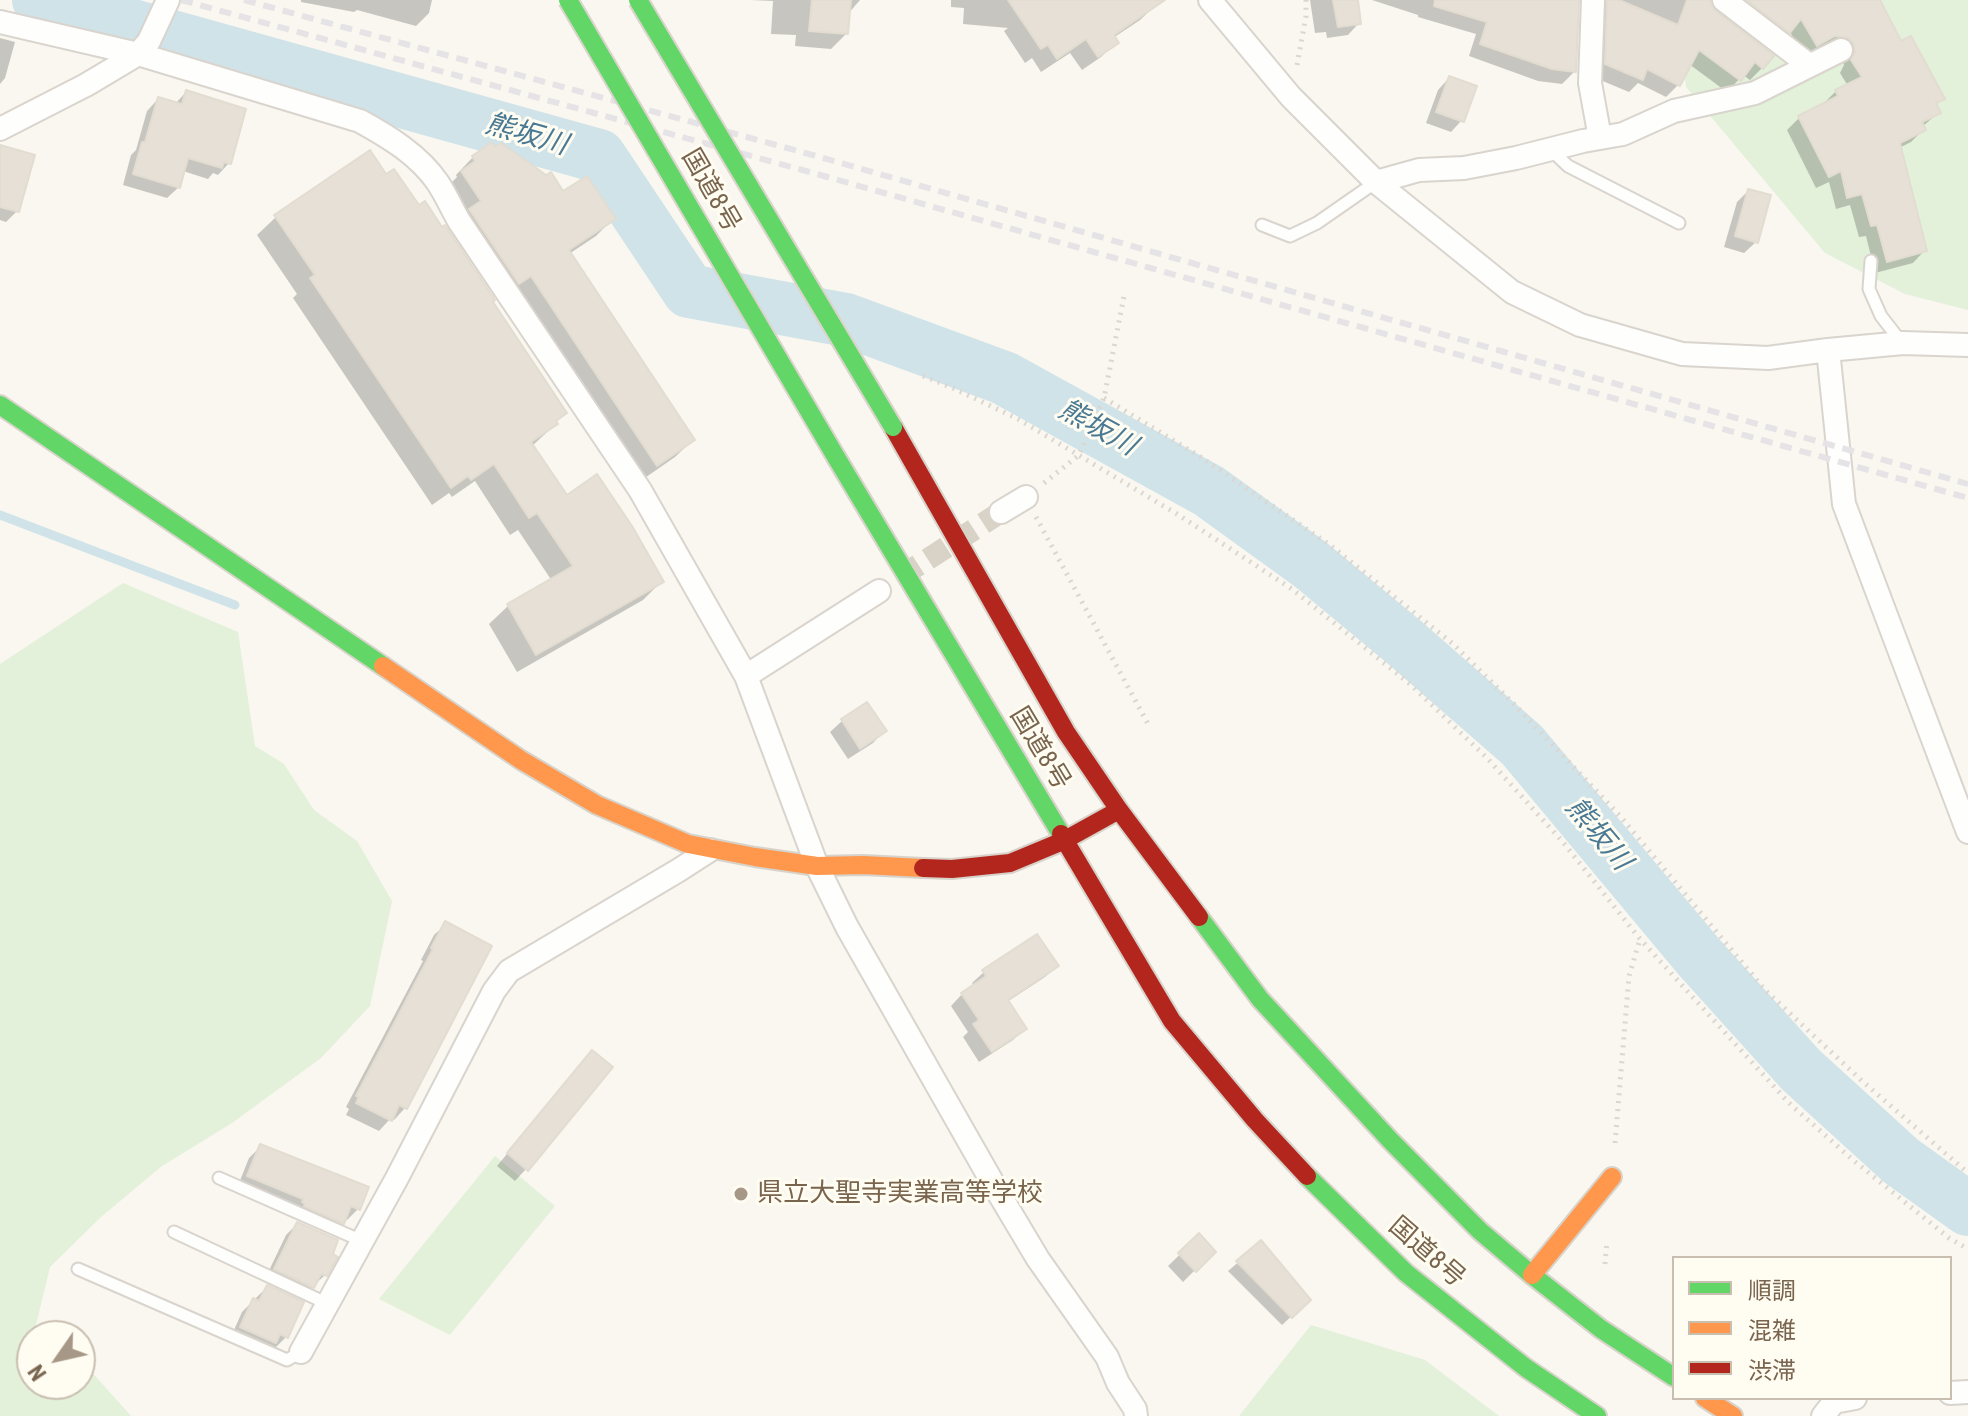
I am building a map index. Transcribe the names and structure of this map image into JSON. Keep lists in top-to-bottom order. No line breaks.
{"streets":{"main road":["国道8号"]},"water":["熊坂川"],"places":["県立大聖寺実業高等学校"],"legend":["順調","混雑","渋滞"],"north":"bottom left"}
